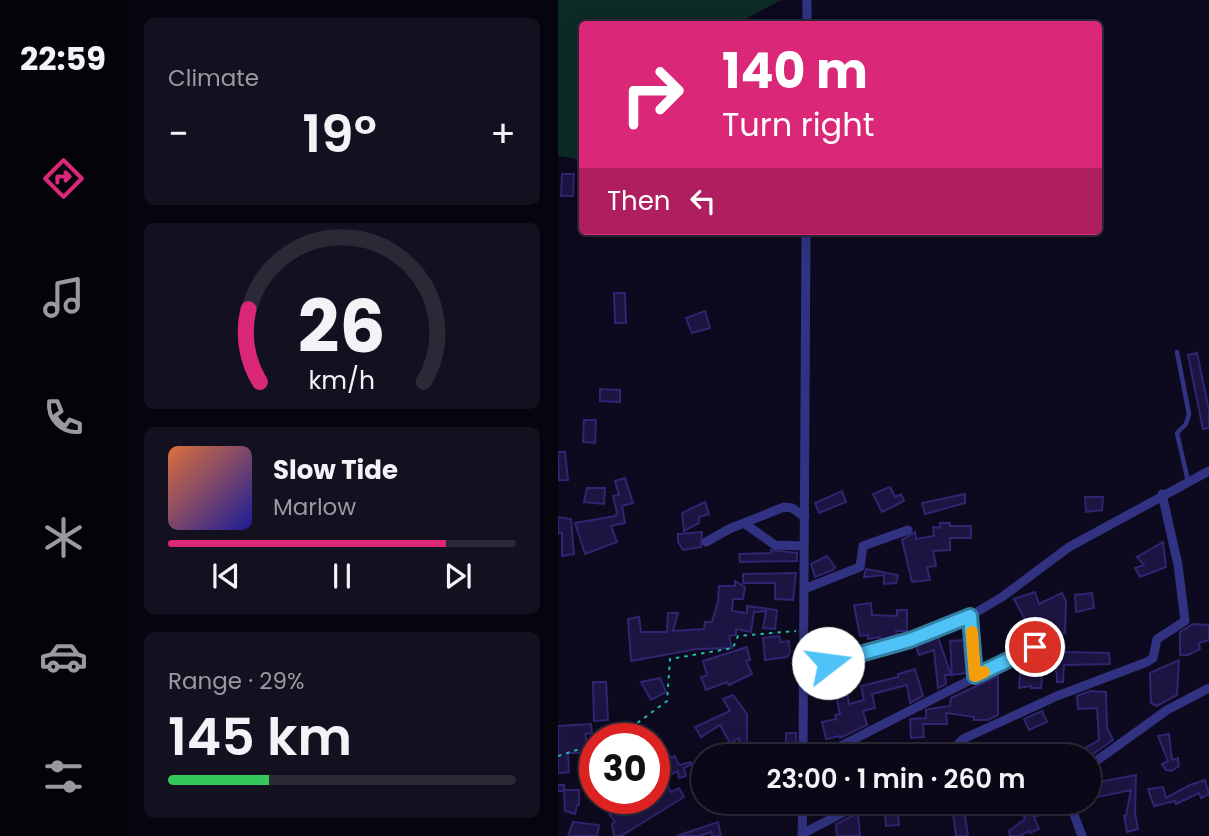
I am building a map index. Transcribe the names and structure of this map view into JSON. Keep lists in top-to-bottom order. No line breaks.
{"page":{"tabs":"22:59","tile":["Climate",["Range · 29%","145 km"]],"turn":["140 m","Turn right"],"heat":["−","19°","+"],"then":"Then","song":["Slow Tide","Marlow"],"limit":"30","trip":"23:00 · 1 min · 260 m","gauge":["26","km/h"]}}
